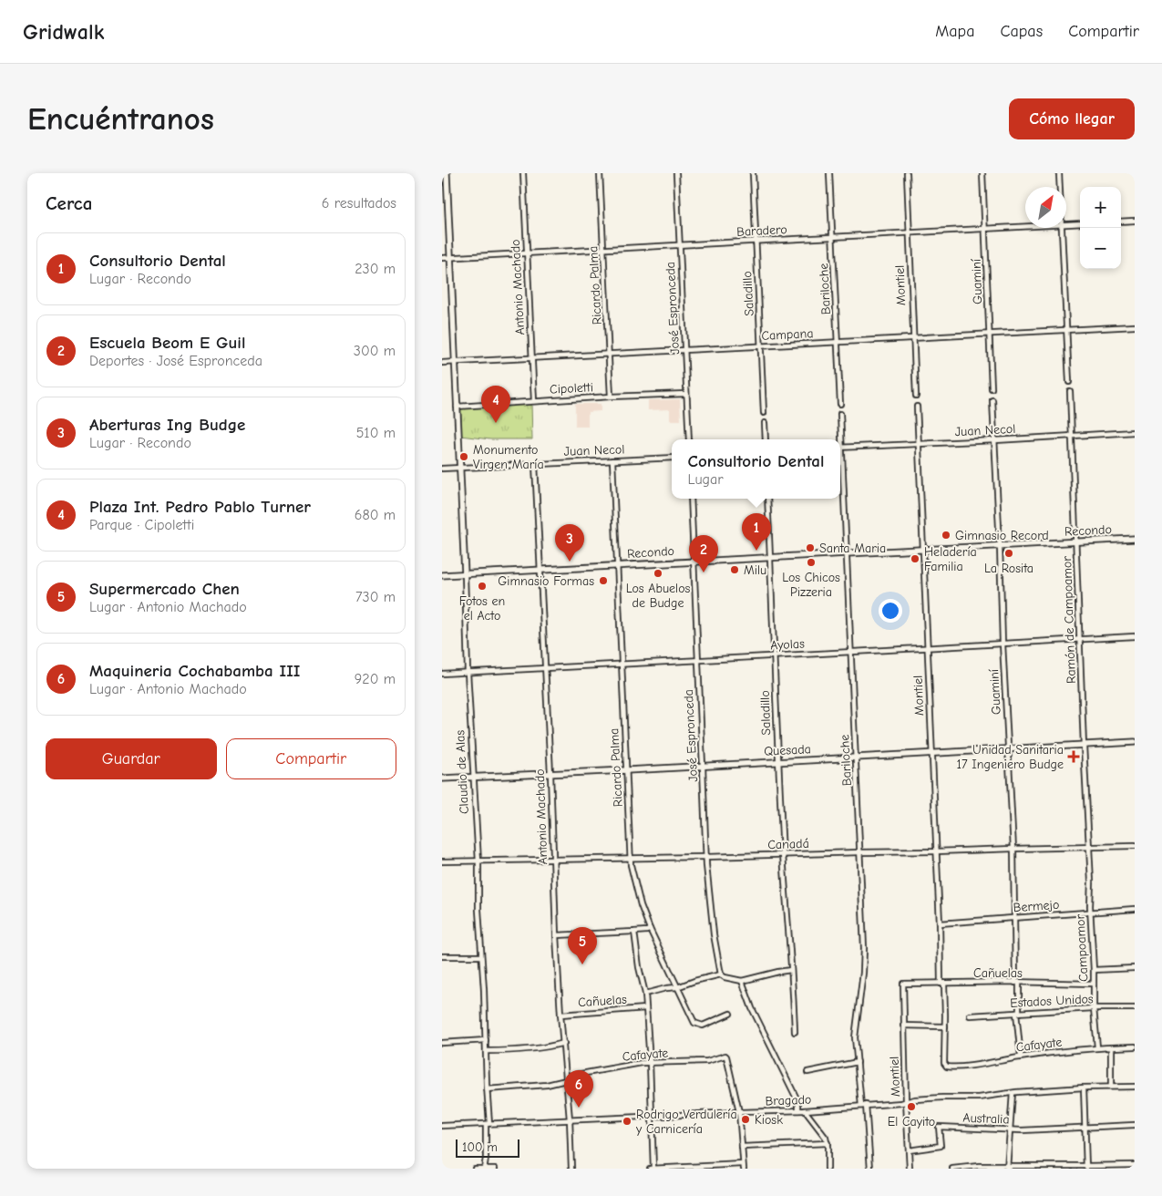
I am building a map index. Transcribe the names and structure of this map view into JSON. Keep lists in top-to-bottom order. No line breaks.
{"streets":{"street":["Baradero","Guaminí","Ricardo Palma","Montiel","Antonio Machado","Bariloche","Saladillo","José Espronceda","Campana","Cipoletti","Juan Necol","Recondo","Ramón de Campoamor","Ayolas","Quesada","Claudio de Alas","Canadá","Bermejo","Campoamor","Cañuelas","Estados Unidos","Cafayate","Bragado","Australia"]},"crossings":[["Baradero","Guaminí"],["Baradero","Ricardo Palma"],["Baradero","Montiel"],["Baradero","Antonio Machado"],["Baradero","Bariloche"],["Baradero","Saladillo"],["Baradero","José Espronceda"],["Baradero","Claudio de Alas"],["Guaminí","Campana"],["Guaminí","Juan Necol"],["Guaminí","Recondo"],["Guaminí","Ayolas"],["Guaminí","Quesada"],["Guaminí","Canadá"],["Guaminí","Bermejo"],["Guaminí","Cañuelas"],["Guaminí","Estados Unidos"],["Guaminí","Cafayate"],["Ricardo Palma","Campana"],["Ricardo Palma","Cipoletti"],["Ricardo Palma","Juan Necol"],["Ricardo Palma","Recondo"],["Ricardo Palma","Ayolas"],["Ricardo Palma","Quesada"],["Ricardo Palma","Canadá"],["Montiel","Campana"],["Montiel","Juan Necol"],["Montiel","Recondo"],["Montiel","Ayolas"],["Montiel","Quesada"],["Montiel","Canadá"],["Montiel","Bermejo"],["Montiel","Cañuelas"],["Montiel","Cafayate"],["Montiel","Bragado"],["Montiel","Australia"],["Antonio Machado","Campana"],["Antonio Machado","Cipoletti"],["Antonio Machado","Juan Necol"],["Antonio Machado","Recondo"],["Antonio Machado","Ayolas"],["Antonio Machado","Quesada"],["Antonio Machado","Canadá"],["Antonio Machado","Cañuelas"],["Antonio Machado","Cafayate"],["Antonio Machado","Bragado"],["Bariloche","Campana"],["Bariloche","Recondo"],["Bariloche","Ayolas"],["Bariloche","Quesada"],["Bariloche","Canadá"],["Bariloche","Bragado"],["Saladillo","Campana"],["Saladillo","Recondo"],["Saladillo","Ayolas"],["Saladillo","Quesada"],["Saladillo","Canadá"],["José Espronceda","Campana"],["José Espronceda","Cipoletti"],["José Espronceda","Recondo"],["José Espronceda","Ayolas"],["José Espronceda","Quesada"],["José Espronceda","Canadá"],["Campana","Claudio de Alas"],["Cipoletti","Claudio de Alas"],["Juan Necol","Ramón de Campoamor"],["Juan Necol","Claudio de Alas"],["Recondo","Ramón de Campoamor"],["Recondo","Claudio de Alas"],["Ramón de Campoamor","Ayolas"],["Ramón de Campoamor","Quesada"],["Ramón de Campoamor","Canadá"],["Ramón de Campoamor","Campoamor"],["Ayolas","Claudio de Alas"],["Quesada","Claudio de Alas"],["Claudio de Alas","Canadá"],["Claudio de Alas","Cafayate"],["Claudio de Alas","Bragado"],["Canadá","Campoamor"],["Bermejo","Campoamor"],["Campoamor","Cañuelas"],["Campoamor","Estados Unidos"],["Campoamor","Cafayate"],["Cafayate","Bragado"]],"places":{"other":["Monumento Virgen María","Gimnasio Record","Santa Maria","La Rosita","Heladería Familia","Los Chicos Pizzeria","Milu","Los Abuelos de Budge","Gimnasio Formas","Fotos en el Acto","El Cayito","Kiosk","Rodrigo Verdulería y Carnicería"],"health":["Unidad Sanitaria 17 Ingeniero Budge"]},"scale_bar":"100 m","north":"top right","page":{"header":"Gridwalk","nav":["Mapa","Capas","Compartir"],"buttons":["Cómo llegar",["Guardar","Compartir"]],"title":"Encuéntranos","heading":["Cerca","6 resultados"],"map_buttons":["+","−"],"list":[{"mark":"1","name":"Consultorio Dental","note":"Lugar · Recondo","value":"230 m"},{"mark":"2","name":"Escuela Beom E Guil","note":"Deportes · José Espronceda","value":"300 m"},{"mark":"3","name":"Aberturas Ing Budge","note":"Lugar · Recondo","value":"510 m"},{"mark":"4","name":"Plaza Int. Pedro Pablo Turner","note":"Parque · Cipoletti","value":"680 m"},{"mark":"5","name":"Supermercado Chen","note":"Lugar · Antonio Machado","value":"730 m"},{"mark":"6","name":"Maquineria Cochabamba III","note":"Lugar · Antonio Machado","value":"920 m"}],"pins":["4","1","3","2","5","6"],"popup":["Consultorio Dental","Lugar"],"scale":"100 m"}}
